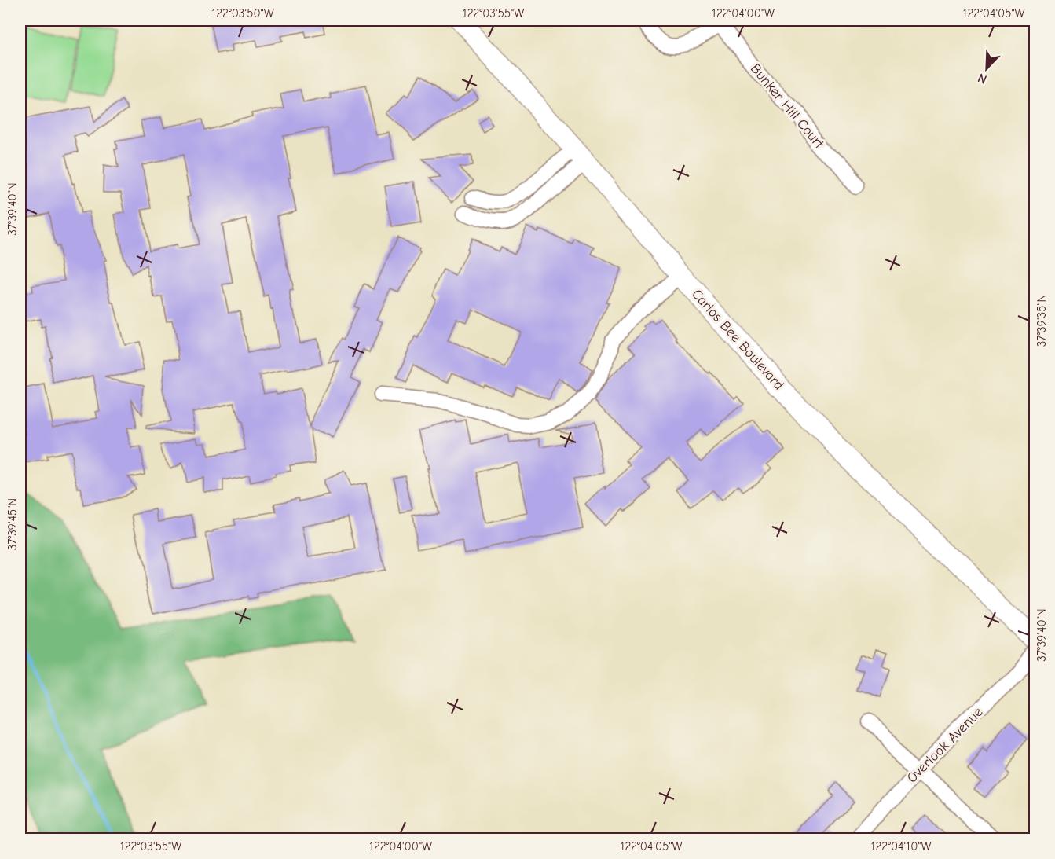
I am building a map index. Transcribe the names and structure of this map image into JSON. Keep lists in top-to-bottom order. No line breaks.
{"streets":{"main road":["Carlos Bee Boulevard"],"street":["Bunker Hill Court","Overlook Avenue"]},"north":"bottom left","coordinates":["122°03'50\"W","122°03'55\"W","122°04'00\"W","122°04'05\"W","37°39'40\"N","37°39'35\"N","37°39'45\"N","122°04'10\"W"]}
